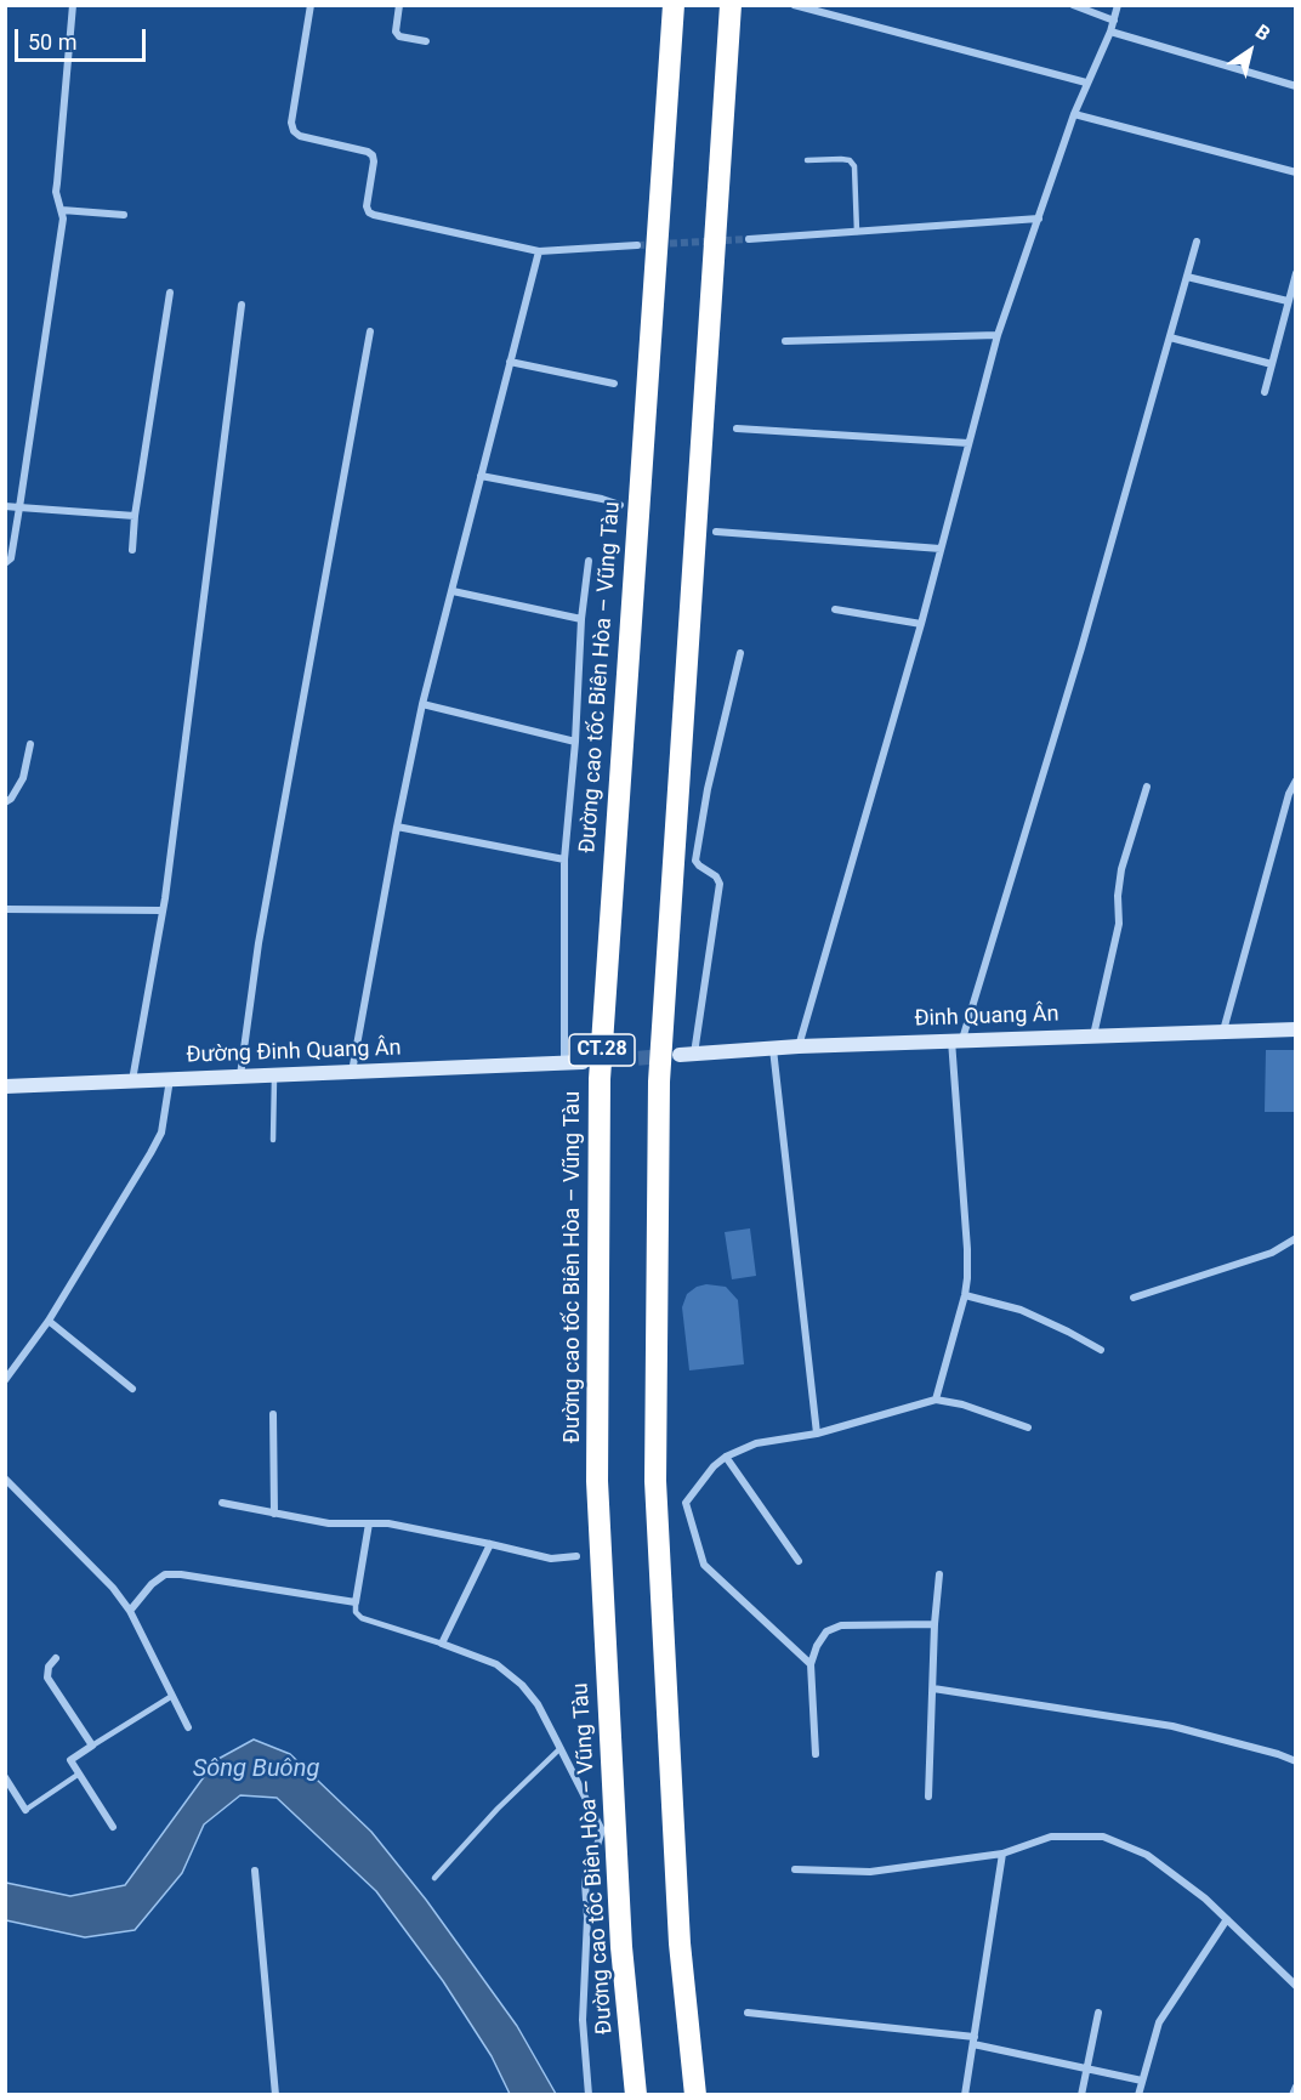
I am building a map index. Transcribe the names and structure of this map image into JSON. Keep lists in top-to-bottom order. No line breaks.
{"streets":{"highway":["Đường cao tốc Biên Hòa – Vũng Tàu","CT.28"],"street":["Đinh Quang Ân","Đường Đinh Quang Ân"]},"water":["Sông Buông"],"scale_bar":"50 m","north":"top right"}
